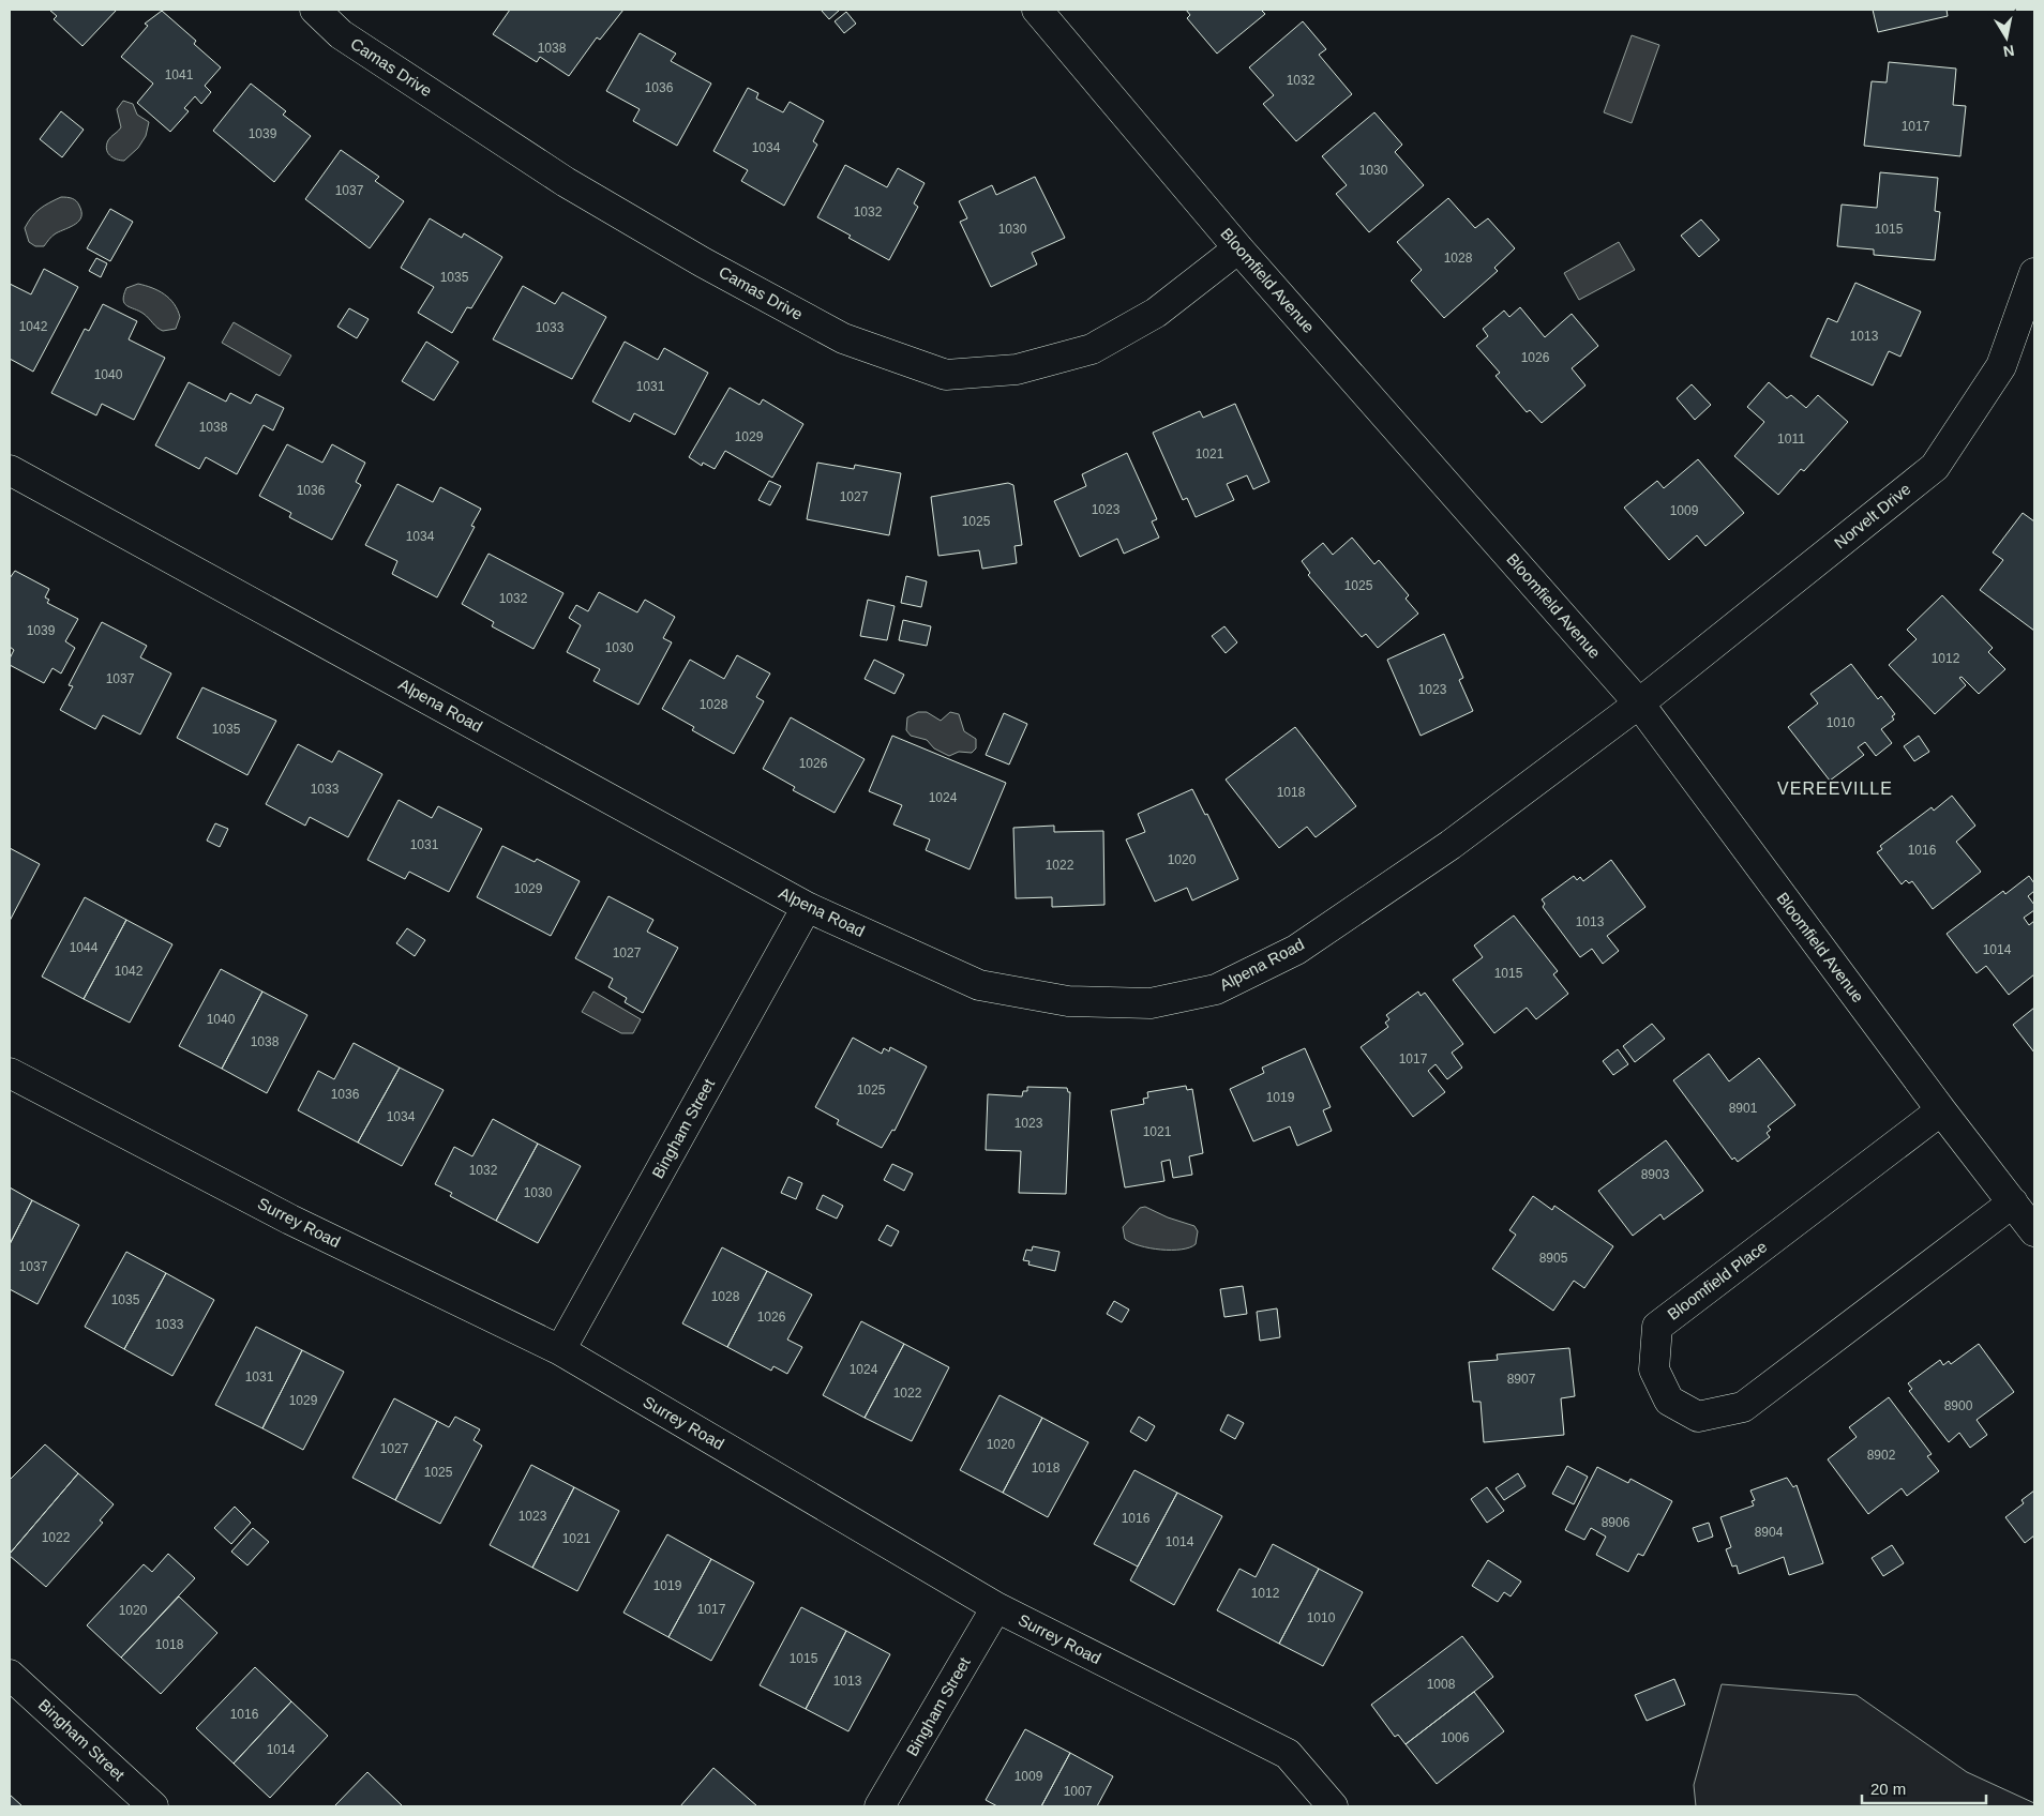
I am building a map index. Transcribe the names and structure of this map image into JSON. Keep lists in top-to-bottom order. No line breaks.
{"streets":{"street":["Camas Drive","Bloomfield Avenue","Norvelt Drive","Alpena Road","Bingham Street","Surrey Road","Bloomfield Place"]},"crossings":[["Camas Drive","Bloomfield Avenue"],["Bloomfield Avenue","Norvelt Drive"],["Bloomfield Avenue","Alpena Road"],["Bloomfield Avenue","Bloomfield Place"],["Norvelt Drive","Alpena Road"],["Alpena Road","Bingham Street"],["Bingham Street","Surrey Road"]],"districts":["VEREEVILLE"],"house_numbers":["1038","1041","1032","1036","1017","1039","1034","1030","1037","1032","1030","1015","1028","1035","1042","1033","1013","1026","1040","1031","1038","1029","1011","1021","1036","1027","1023","1009","1025","1034","1025","1032","1039","1030","1012","1037","1023","1028","1010","1035","1026","1033","1018","1024","1031","1016","1020","1022","1029","1013","1044","1014","1027","1042","1015","1040","1038","1017","1025","1036","1019","8901","1034","1023","1021","1032","8903","1030","8905","1037","1028","1035","1026","1033","1024","1031","8907","1022","1029","8900","1020","1027","8902","1018","1025","1023","1016","8906","8904","1022","1021","1014","1019","1012","1017","1020","1010","1018","1015","1013","1008","1016","1006","1014","1009","1007"],"scale_bar":"20 m","north":"bottom"}
